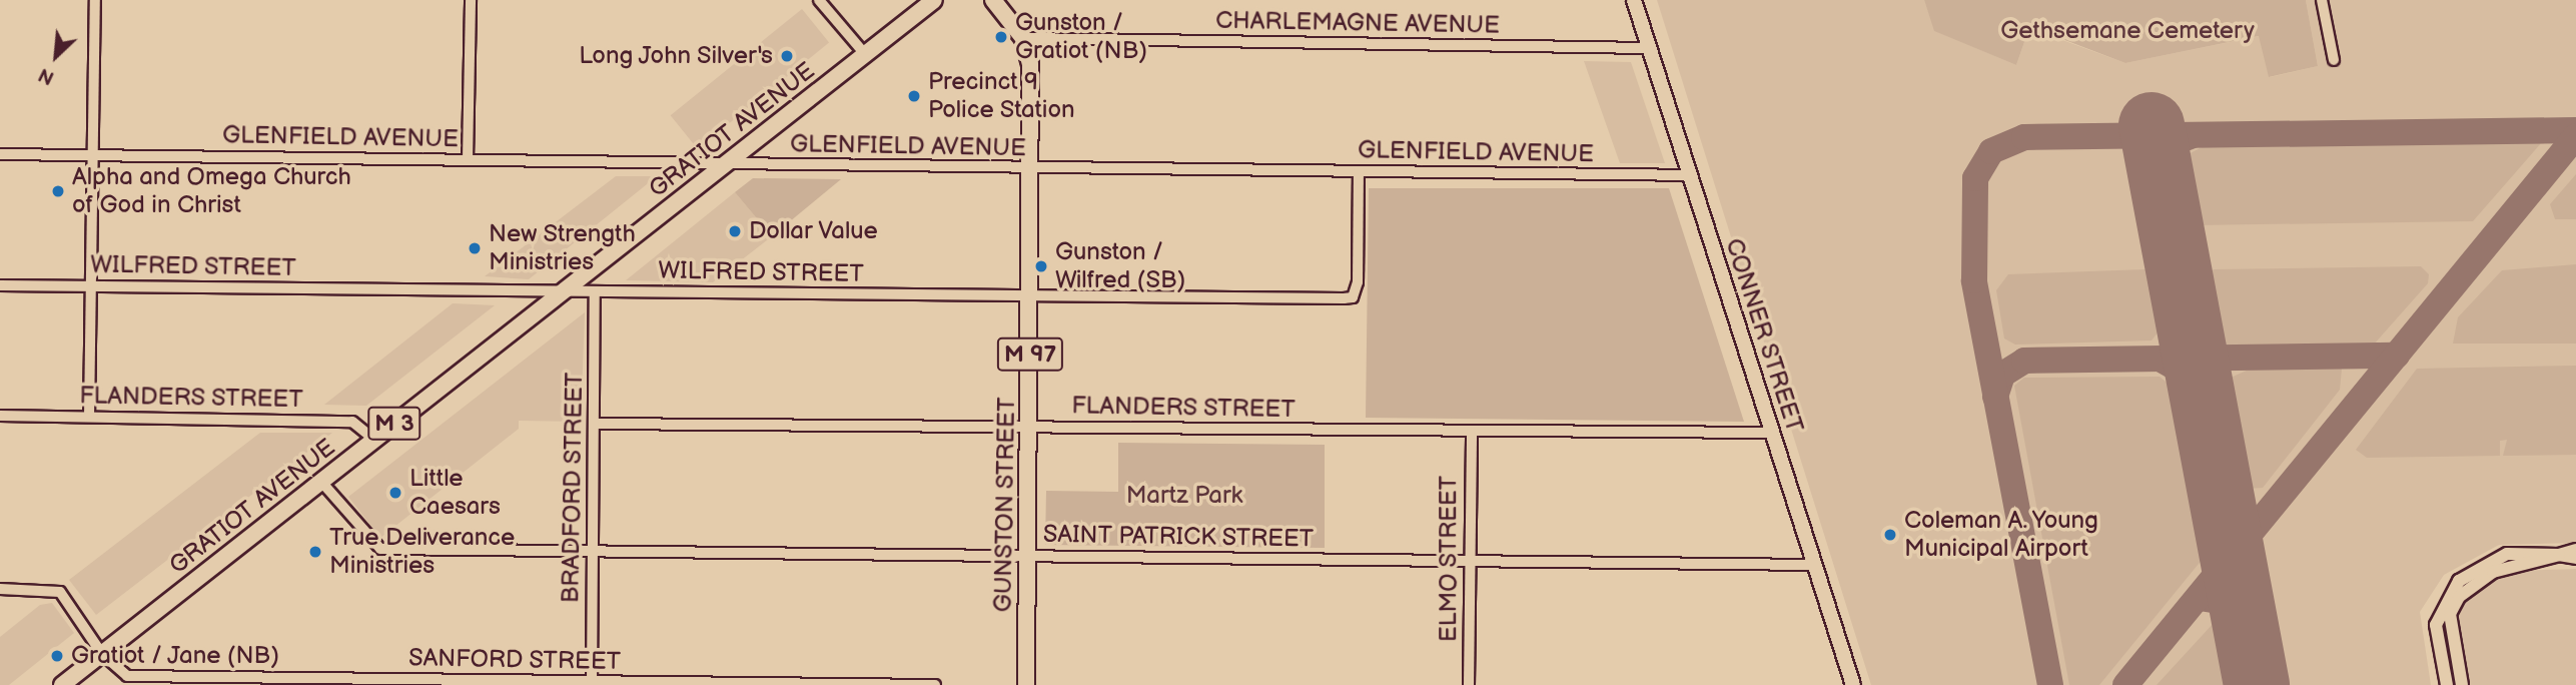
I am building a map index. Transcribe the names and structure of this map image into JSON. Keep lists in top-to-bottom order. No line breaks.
{"streets":{"main road":["GRATIOT AVENUE","CONNER STREET","M 97","M 3","GUNSTON STREET"],"street":["CHARLEMAGNE AVENUE","GLENFIELD AVENUE","WILFRED STREET","FLANDERS STREET","BRADFORD STREET","SAINT PATRICK STREET","ELMO STREET","SANFORD STREET"]},"crossings":[["CHARLEMAGNE AVENUE","CONNER STREET"],["CHARLEMAGNE AVENUE","GUNSTON STREET"],["GRATIOT AVENUE","GLENFIELD AVENUE"],["GRATIOT AVENUE","WILFRED STREET"],["GRATIOT AVENUE","FLANDERS STREET"],["GRATIOT AVENUE","SAINT PATRICK STREET"],["GRATIOT AVENUE","SANFORD STREET"],["GLENFIELD AVENUE","WILFRED STREET"],["GLENFIELD AVENUE","CONNER STREET"],["GLENFIELD AVENUE","GUNSTON STREET"],["WILFRED STREET","BRADFORD STREET"],["WILFRED STREET","GUNSTON STREET"],["CONNER STREET","FLANDERS STREET"],["CONNER STREET","SAINT PATRICK STREET"],["FLANDERS STREET","BRADFORD STREET"],["FLANDERS STREET","GUNSTON STREET"],["FLANDERS STREET","ELMO STREET"],["BRADFORD STREET","SAINT PATRICK STREET"],["BRADFORD STREET","SANFORD STREET"],["GUNSTON STREET","SAINT PATRICK STREET"],["SAINT PATRICK STREET","ELMO STREET"]],"parks":["Gethsemane Cemetery","Martz Park"],"places":["Gunston / Gratiot (NB)","Long John Silver's","Precinct 9 Police Station","Alpha and Omega Church of God in Christ","Dollar Value","New Strength Ministries","Gunston / Wilfred (SB)","Little Caesars","Coleman A. Young Municipal Airport","True Deliverance Ministries","Gratiot / Jane (NB)"],"north":"bottom left"}
